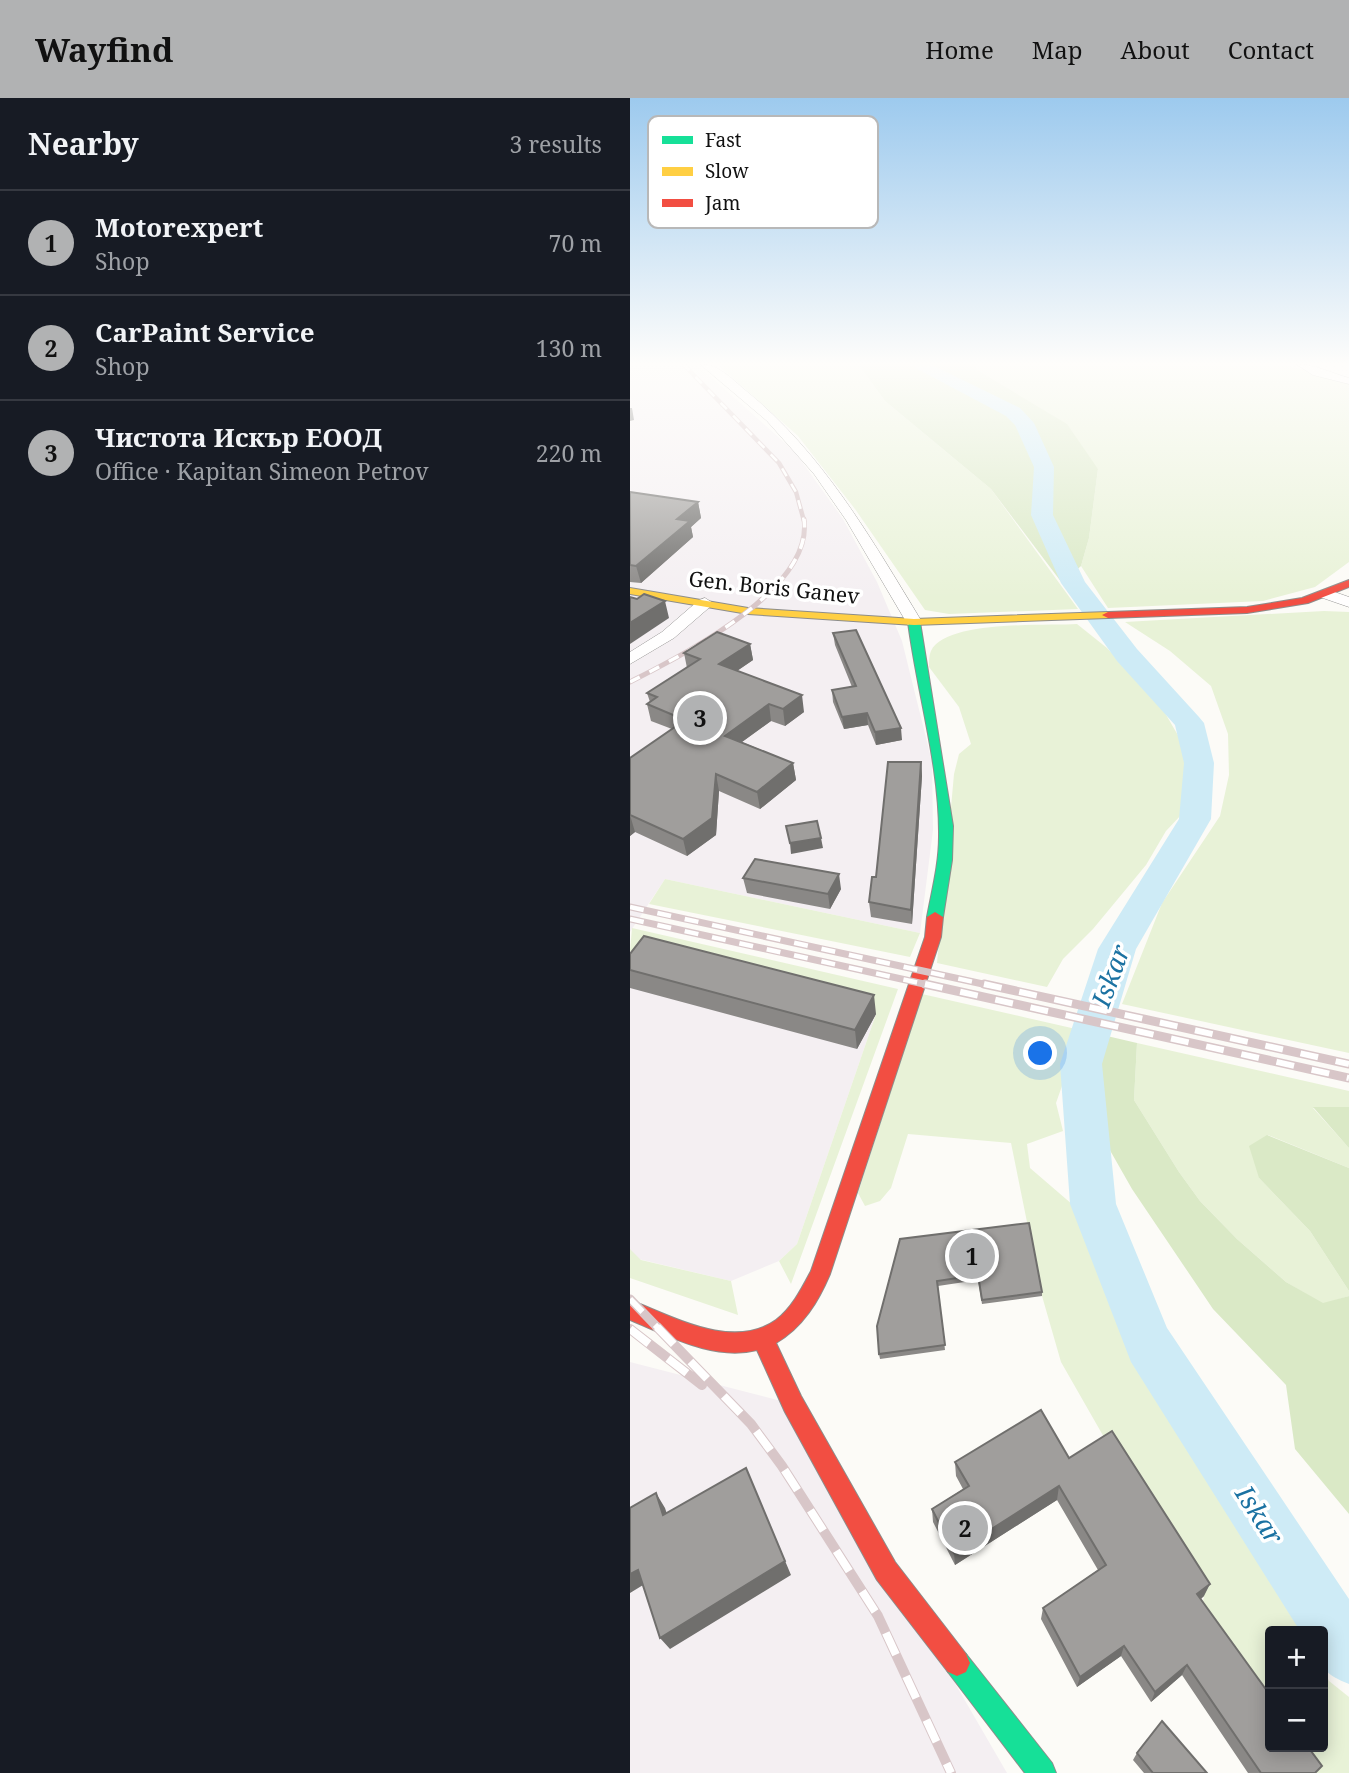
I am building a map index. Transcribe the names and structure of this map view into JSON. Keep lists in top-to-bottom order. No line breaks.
{"streets":{"street":["Gen. Boris Ganev"]},"water":["Iskar"],"legend":["Fast","Slow","Jam"],"page":{"header":"Wayfind","nav":["Home","Map","About","Contact"],"heading":["Nearby","3 results"],"list":[{"mark":"1","name":"Motorexpert","note":"Shop","value":"70 m"},{"mark":"2","name":"CarPaint Service","note":"Shop","value":"130 m"},{"mark":"3","name":"Чистота Искър ЕООД","note":"Office · Kapitan Simeon Petrov","value":"220 m"}],"pins":["3","1","2"],"map_buttons":["+","−"]}}
